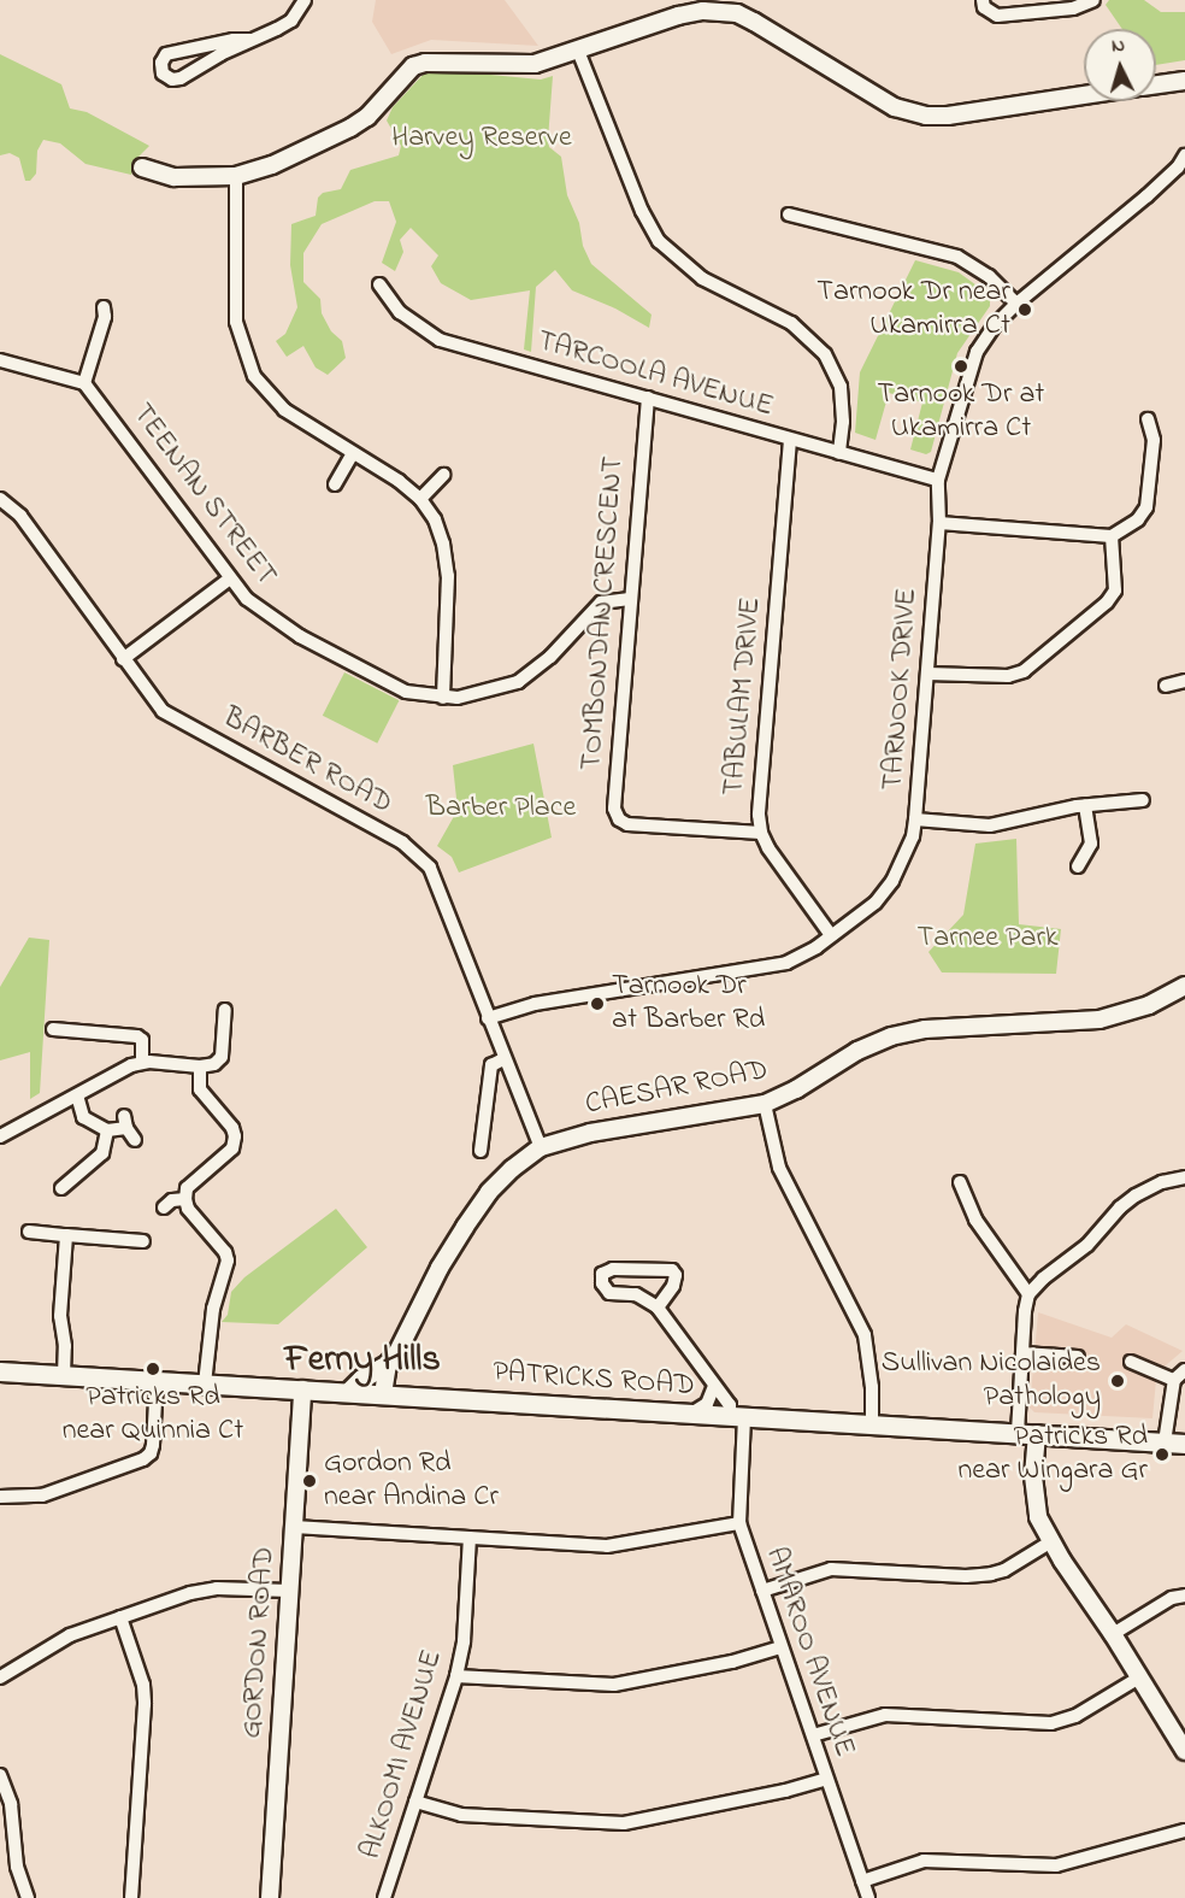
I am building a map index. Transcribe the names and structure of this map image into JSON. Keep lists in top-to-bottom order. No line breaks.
{"streets":{"main road":["PATRICKS ROAD"],"street":["TARCOOLA AVENUE","TEENAN STREET","TOMBONDAN CRESCENT","TARNOOK DRIVE","TABULAM DRIVE","BARBER ROAD","CAESAR ROAD","GORDON ROAD","AMAROO AVENUE","ALKOOMI AVENUE"]},"crossings":[["TARCOOLA AVENUE","TOMBONDAN CRESCENT"],["TARCOOLA AVENUE","TARNOOK DRIVE"],["TARCOOLA AVENUE","TABULAM DRIVE"],["TEENAN STREET","TOMBONDAN CRESCENT"],["TOMBONDAN CRESCENT","TABULAM DRIVE"],["TARNOOK DRIVE","TABULAM DRIVE"],["TARNOOK DRIVE","BARBER ROAD"],["BARBER ROAD","CAESAR ROAD"],["CAESAR ROAD","PATRICKS ROAD"],["PATRICKS ROAD","GORDON ROAD"],["PATRICKS ROAD","AMAROO AVENUE"]],"districts":["Ferny Hills"],"parks":["Harvey Reserve","Barber Place","Tarnee Park"],"places":["Tarnook Dr near Ukamirra Ct","Tarnook Dr at Ukamirra Ct","Tarnook Dr at Barber Rd","Patricks Rd near Quinnia Ct","Sullivan Nicolaides Pathology","Patricks Rd near Wingara Gr","Gordon Rd near Andina Cr"],"north":"top"}
